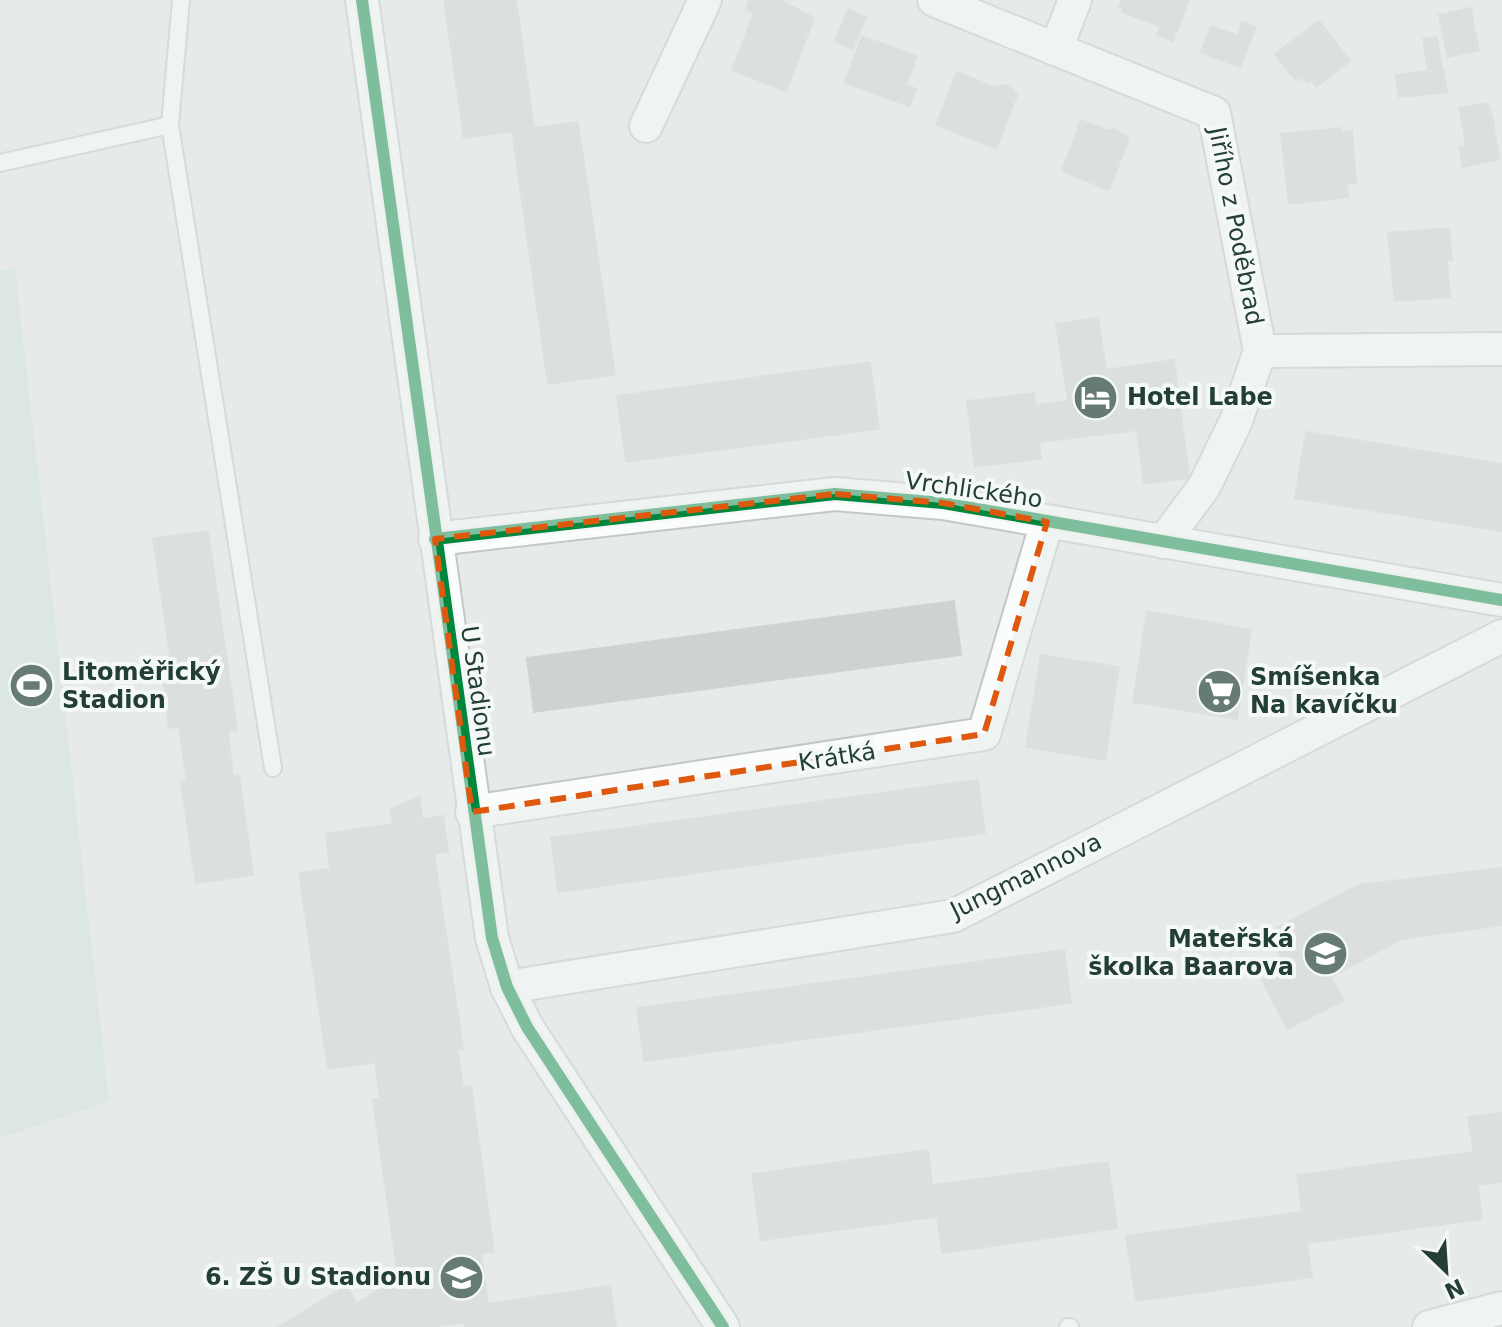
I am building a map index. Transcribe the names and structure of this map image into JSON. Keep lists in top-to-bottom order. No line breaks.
{"streets":{"street":["Jiřího z Poděbrad","Vrchlického","U Stadionu","Krátká","Jungmannova"]},"crossings":[["Vrchlického","U Stadionu"],["Vrchlického","Krátká"],["U Stadionu","Krátká"],["U Stadionu","Jungmannova"]],"places":{"hotel":["Hotel Labe"],"sports":["Litoměřický Stadion"],"supermarket":["Smíšenka Na kavíčku"],"school or university":["Mateřská školka Baarova","6. ZŠ U Stadionu"]},"north":"bottom right"}
